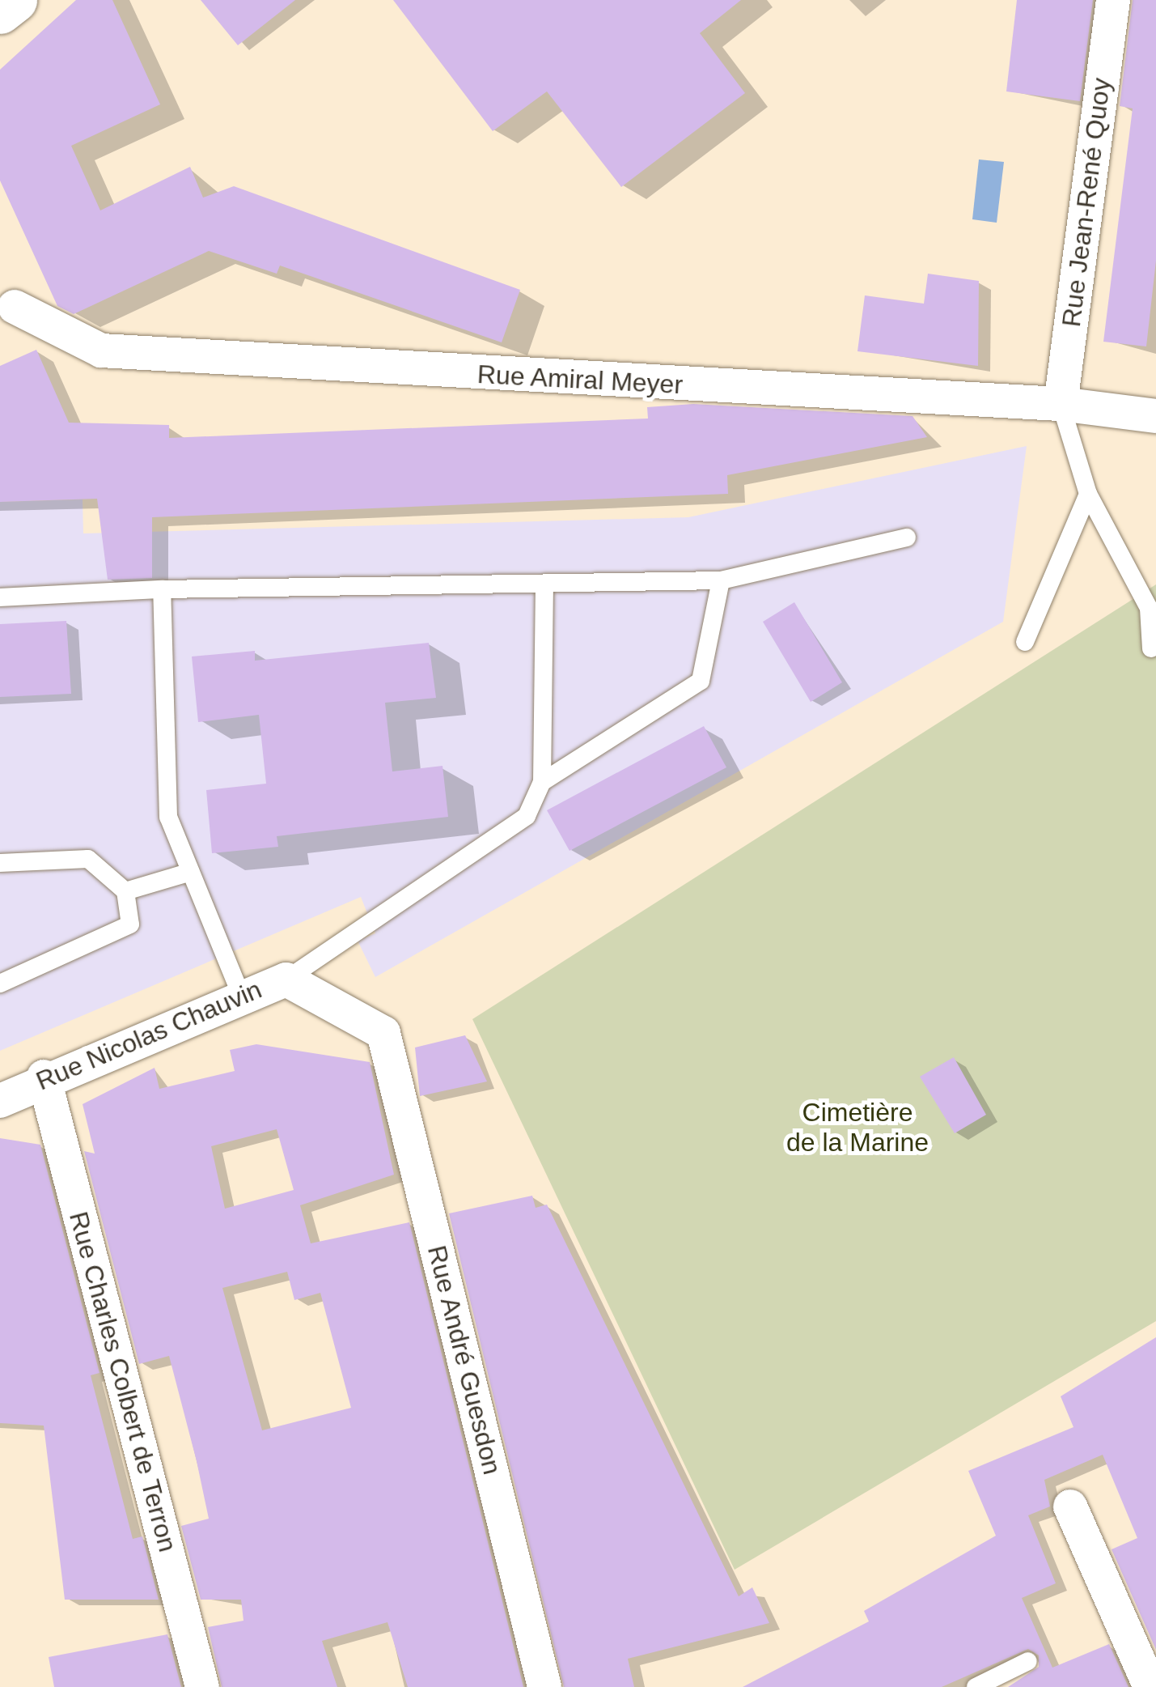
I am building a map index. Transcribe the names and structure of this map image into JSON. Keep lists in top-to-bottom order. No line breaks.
{"streets":{"street":["Rue Jean-René Quoy","Rue Amiral Meyer","Rue Nicolas Chauvin","Rue André Guesdon","Rue Charles Colbert de Terron"]},"crossings":[["Rue Jean-René Quoy","Rue Amiral Meyer"],["Rue Nicolas Chauvin","Rue André Guesdon"],["Rue Nicolas Chauvin","Rue Charles Colbert de Terron"]],"parks":["Cimetière de la Marine"]}
